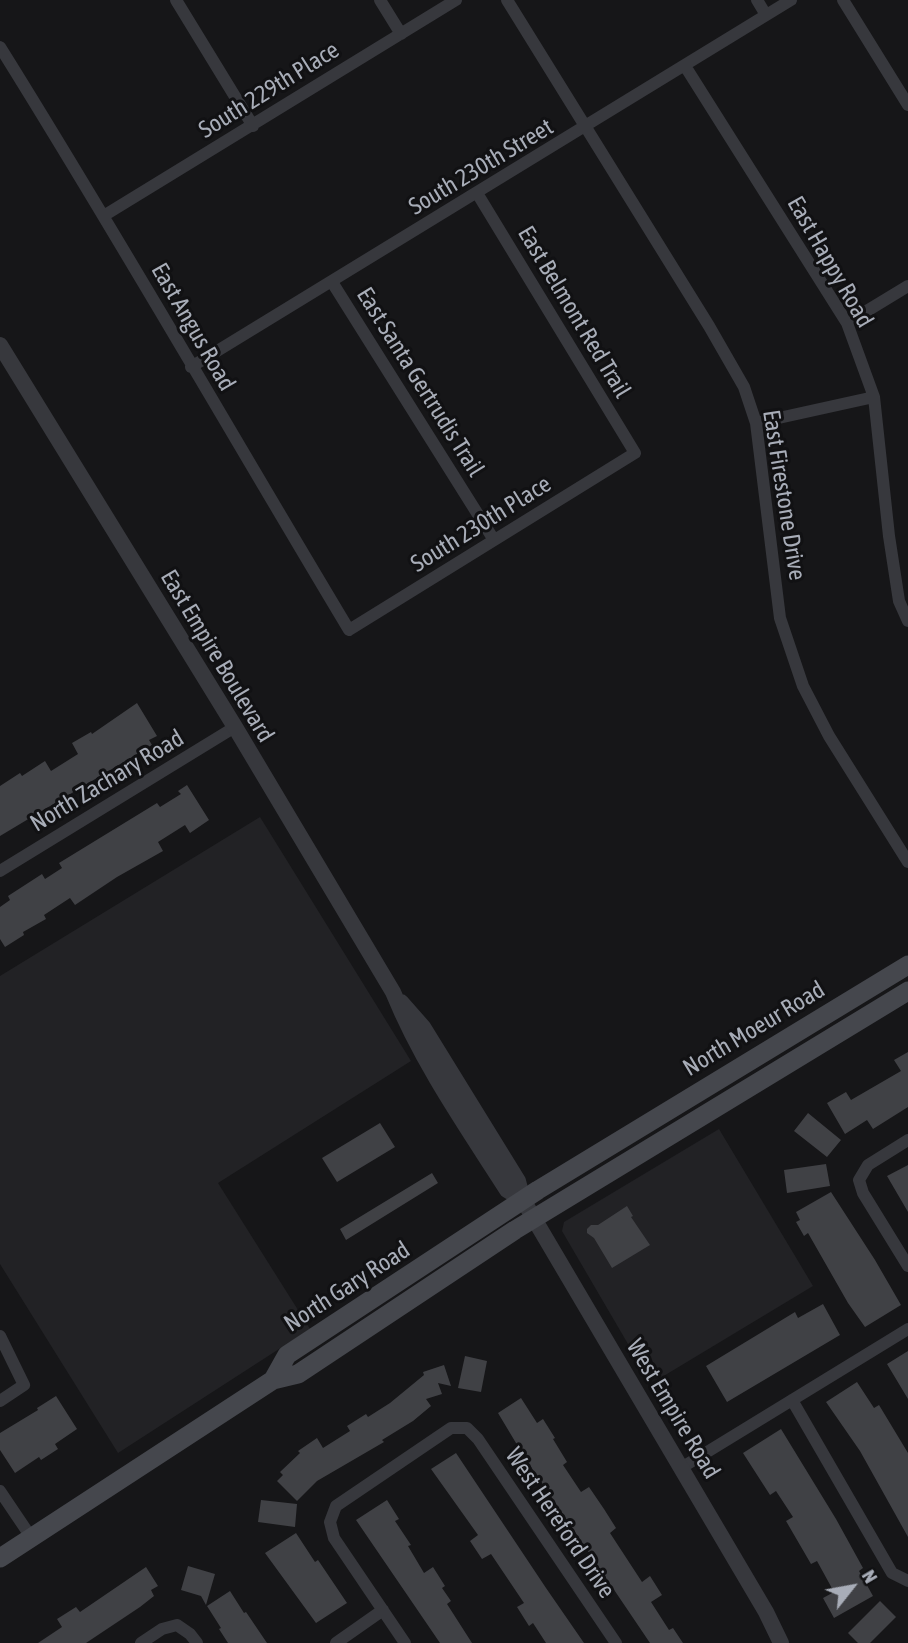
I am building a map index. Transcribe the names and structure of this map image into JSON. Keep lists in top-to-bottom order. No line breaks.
{"streets":{"main road":["North Moeur Road","North Gary Road"],"street":["South 229th Place","South 230th Street","East Happy Road","East Belmont Red Trail","East Angus Road","East Santa Gertrudis Trail","East Firestone Drive","South 230th Place","East Empire Boulevard","North Zachary Road","West Empire Road","West Hereford Drive"]},"crossings":[["South 229th Place","East Angus Road"],["South 230th Street","East Happy Road"],["South 230th Street","East Belmont Red Trail"],["South 230th Street","East Angus Road"],["South 230th Street","East Santa Gertrudis Trail"],["South 230th Street","East Firestone Drive"],["East Belmont Red Trail","South 230th Place"],["East Angus Road","South 230th Place"],["East Santa Gertrudis Trail","South 230th Place"],["East Empire Boulevard","North Zachary Road"],["East Empire Boulevard","North Gary Road"],["East Empire Boulevard","West Empire Road"],["North Moeur Road","North Gary Road"],["North Gary Road","West Empire Road"]],"north":"top right"}
